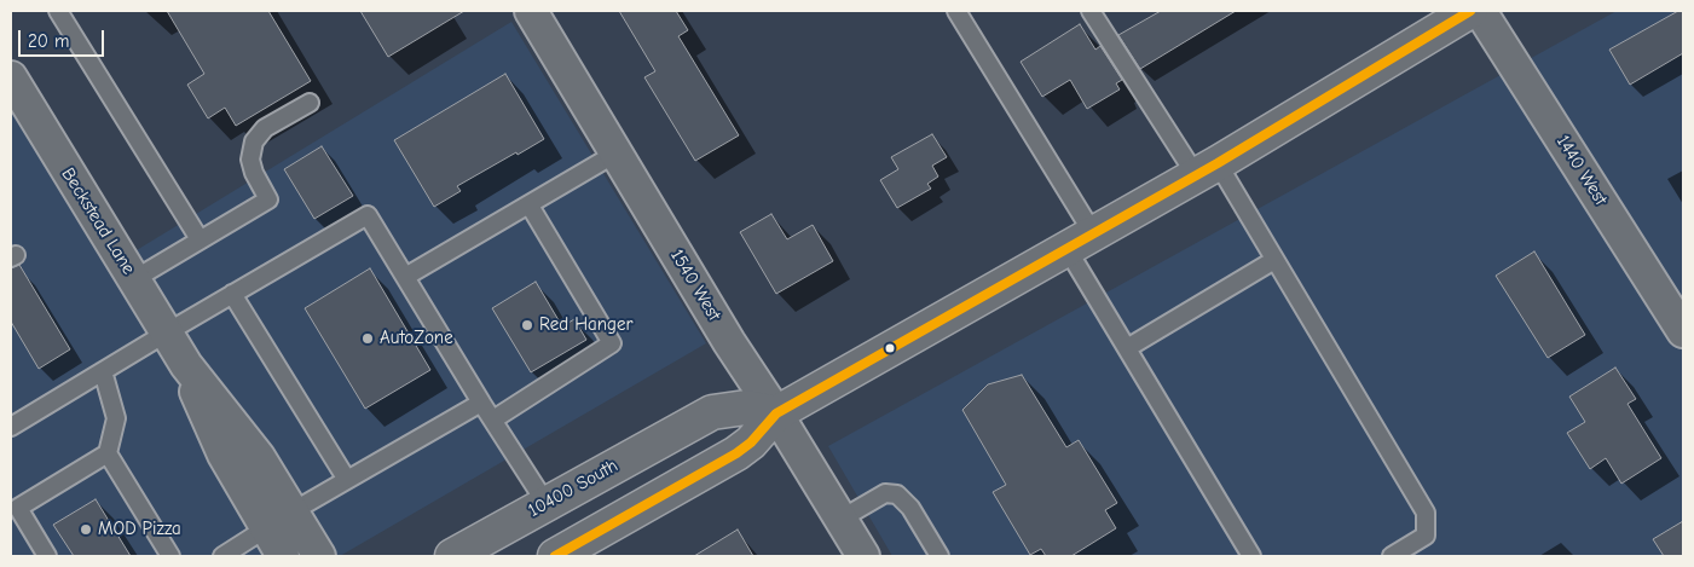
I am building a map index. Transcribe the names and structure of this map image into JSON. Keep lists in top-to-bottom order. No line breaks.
{"streets":{"main road":["10400 South"],"street":["1440 West","Beckstead Lane","1540 West"]},"crossings":[["1540 West","10400 South"]],"places":["Red Hanger","AutoZone","MOD Pizza"],"scale_bar":"20 m"}
